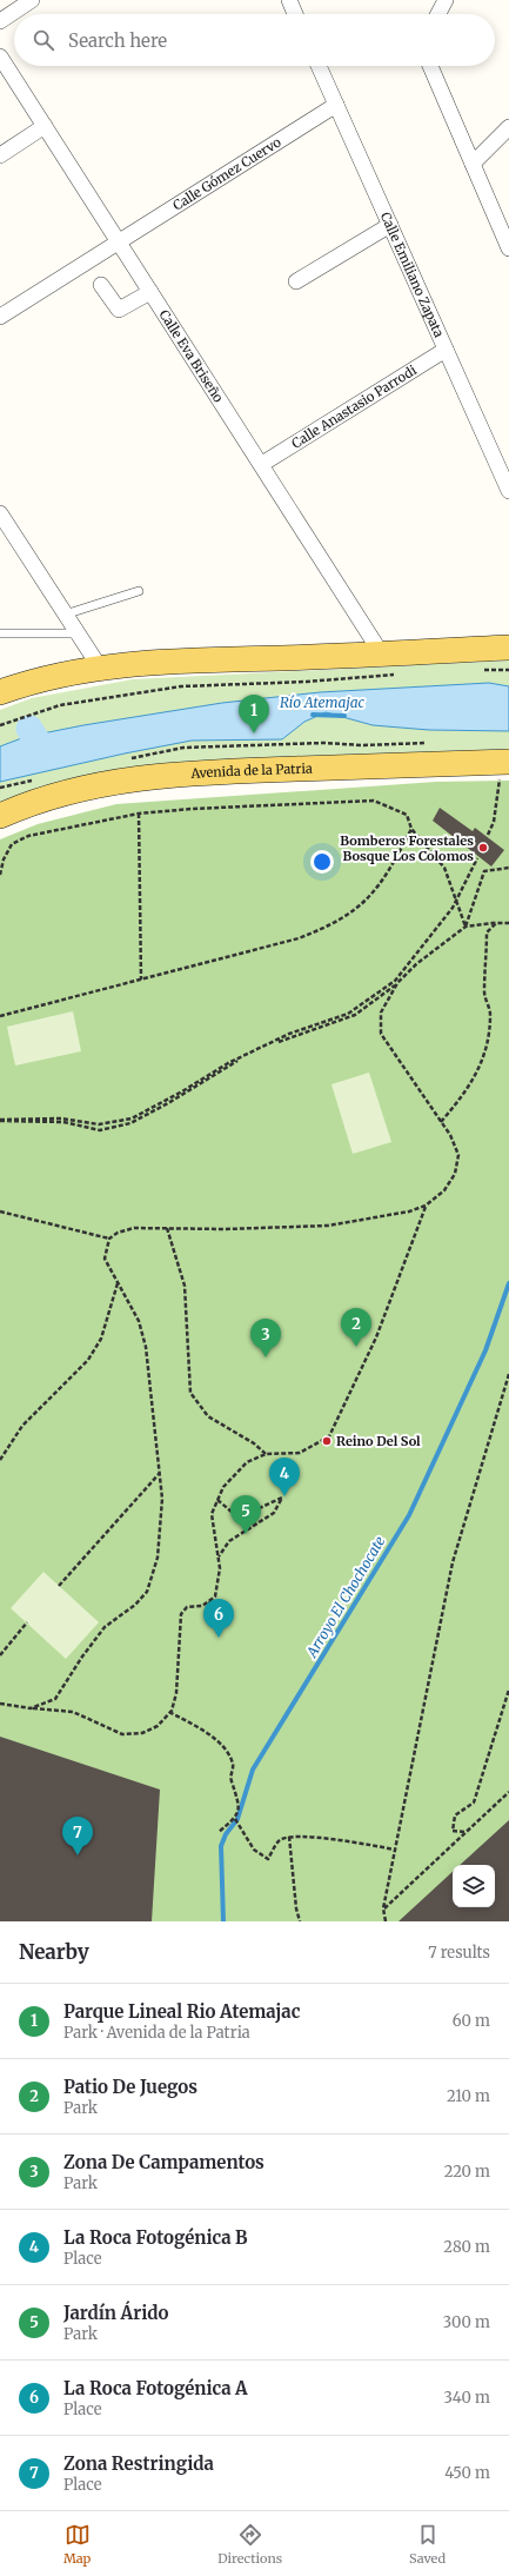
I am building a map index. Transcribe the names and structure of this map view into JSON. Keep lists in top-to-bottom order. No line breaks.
{"streets":{"main road":["Avenida de la Patria"],"street":["Calle Gómez Cuervo","Calle Emiliano Zapata","Calle Eva Briseño","Calle Anastasio Parrodi"]},"crossings":[["Calle Gómez Cuervo","Calle Emiliano Zapata"],["Calle Gómez Cuervo","Calle Eva Briseño"],["Calle Emiliano Zapata","Calle Anastasio Parrodi"],["Calle Eva Briseño","Calle Anastasio Parrodi"]],"water":["Río Atemajac","Arroyo El Chochocate"],"places":["Bomberos Forestales Bosque Los Colomos","Reino Del Sol"],"page":{"search":"Search here","pins":["1","2","3","4","5","6","7"],"heading":["Nearby","7 results"],"list":[{"mark":"1","name":"Parque Lineal Rio Atemajac","note":"Park · Avenida de la Patria","value":"60 m"},{"mark":"2","name":"Patio De Juegos","note":"Park","value":"210 m"},{"mark":"3","name":"Zona De Campamentos","note":"Park","value":"220 m"},{"mark":"4","name":"La Roca Fotogénica B","note":"Place","value":"280 m"},{"mark":"5","name":"Jardín Árido","note":"Park","value":"300 m"},{"mark":"6","name":"La Roca Fotogénica A","note":"Place","value":"340 m"},{"mark":"7","name":"Zona Restringida","note":"Place","value":"450 m"}],"nav":["Map","Directions","Saved"]}}
